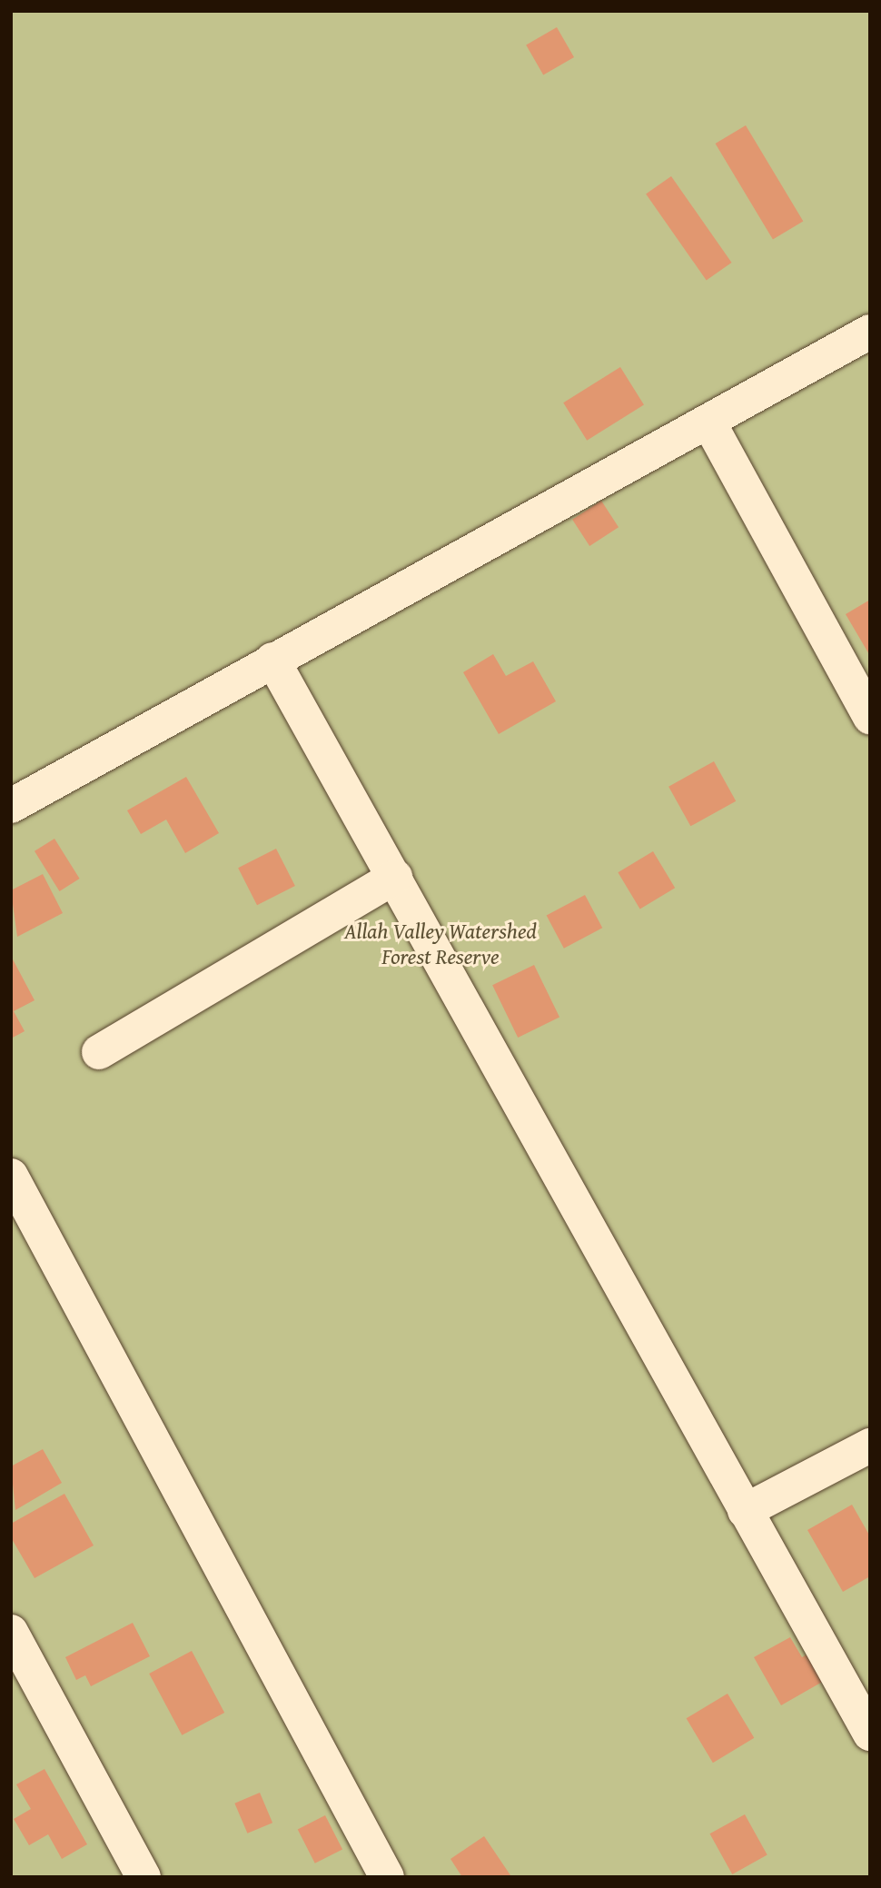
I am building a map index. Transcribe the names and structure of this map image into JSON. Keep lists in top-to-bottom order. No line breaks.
{"parks":["Allah Valley Watershed Forest Reserve"]}
